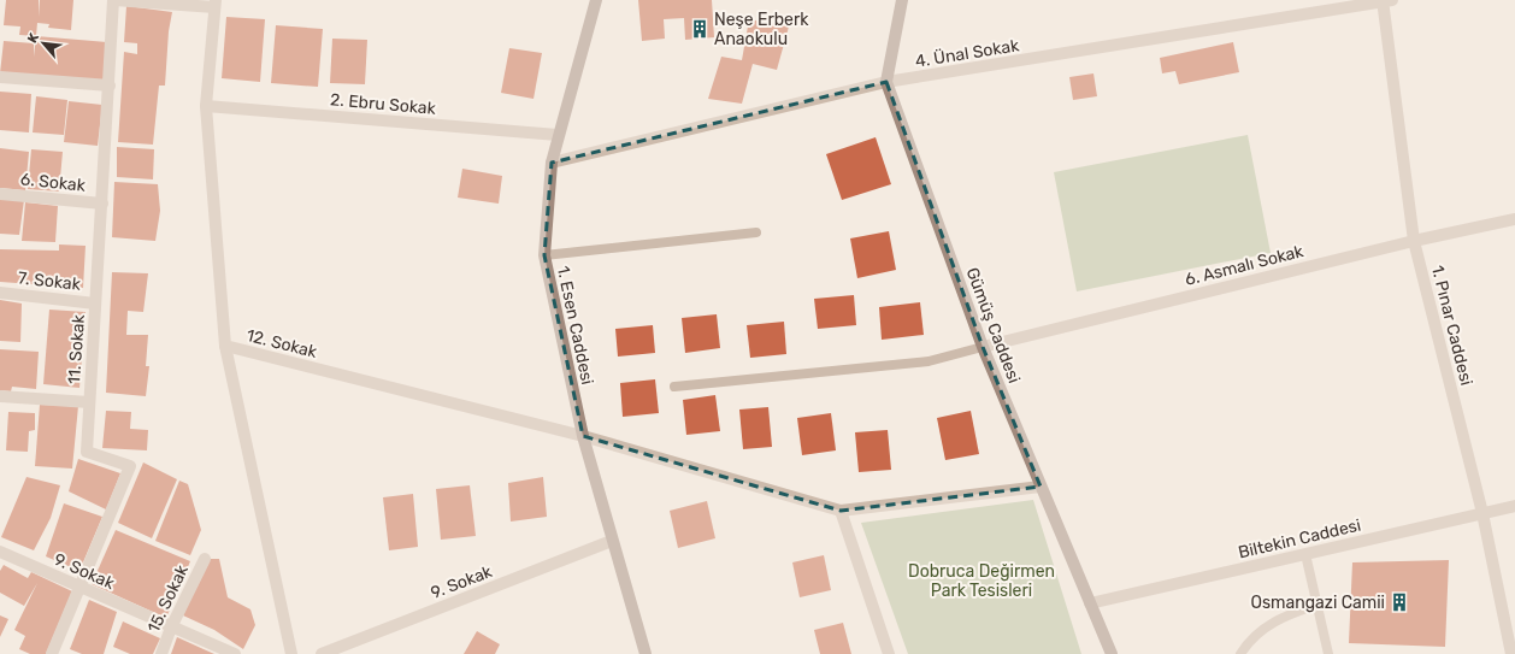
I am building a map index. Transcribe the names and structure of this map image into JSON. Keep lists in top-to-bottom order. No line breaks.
{"streets":{"street":["4. Ünal Sokak","2. Ebru Sokak","6. Sokak","6. Asmalı Sokak","7. Sokak","1. Esen Caddesi","Gümüş Caddesi","1. Pınar Caddesi","12. Sokak","11. Sokak","Biltekin Caddesi","9. Sokak","15. Sokak"]},"crossings":[["4. Ünal Sokak","1. Esen Caddesi"],["4. Ünal Sokak","Gümüş Caddesi"],["4. Ünal Sokak","1. Pınar Caddesi"],["2. Ebru Sokak","1. Esen Caddesi"],["2. Ebru Sokak","12. Sokak"],["6. Sokak","11. Sokak"],["6. Asmalı Sokak","Gümüş Caddesi"],["6. Asmalı Sokak","1. Pınar Caddesi"],["7. Sokak","11. Sokak"],["1. Esen Caddesi","12. Sokak"],["1. Esen Caddesi","9. Sokak"],["Gümüş Caddesi","Biltekin Caddesi"],["1. Pınar Caddesi","Biltekin Caddesi"],["11. Sokak","9. Sokak"],["9. Sokak","15. Sokak"]],"parks":["Dobruca Değirmen Park Tesisleri"],"places":{"building":["Neşe Erberk Anaokulu","Osmangazi Camii"]},"north":"top left"}
